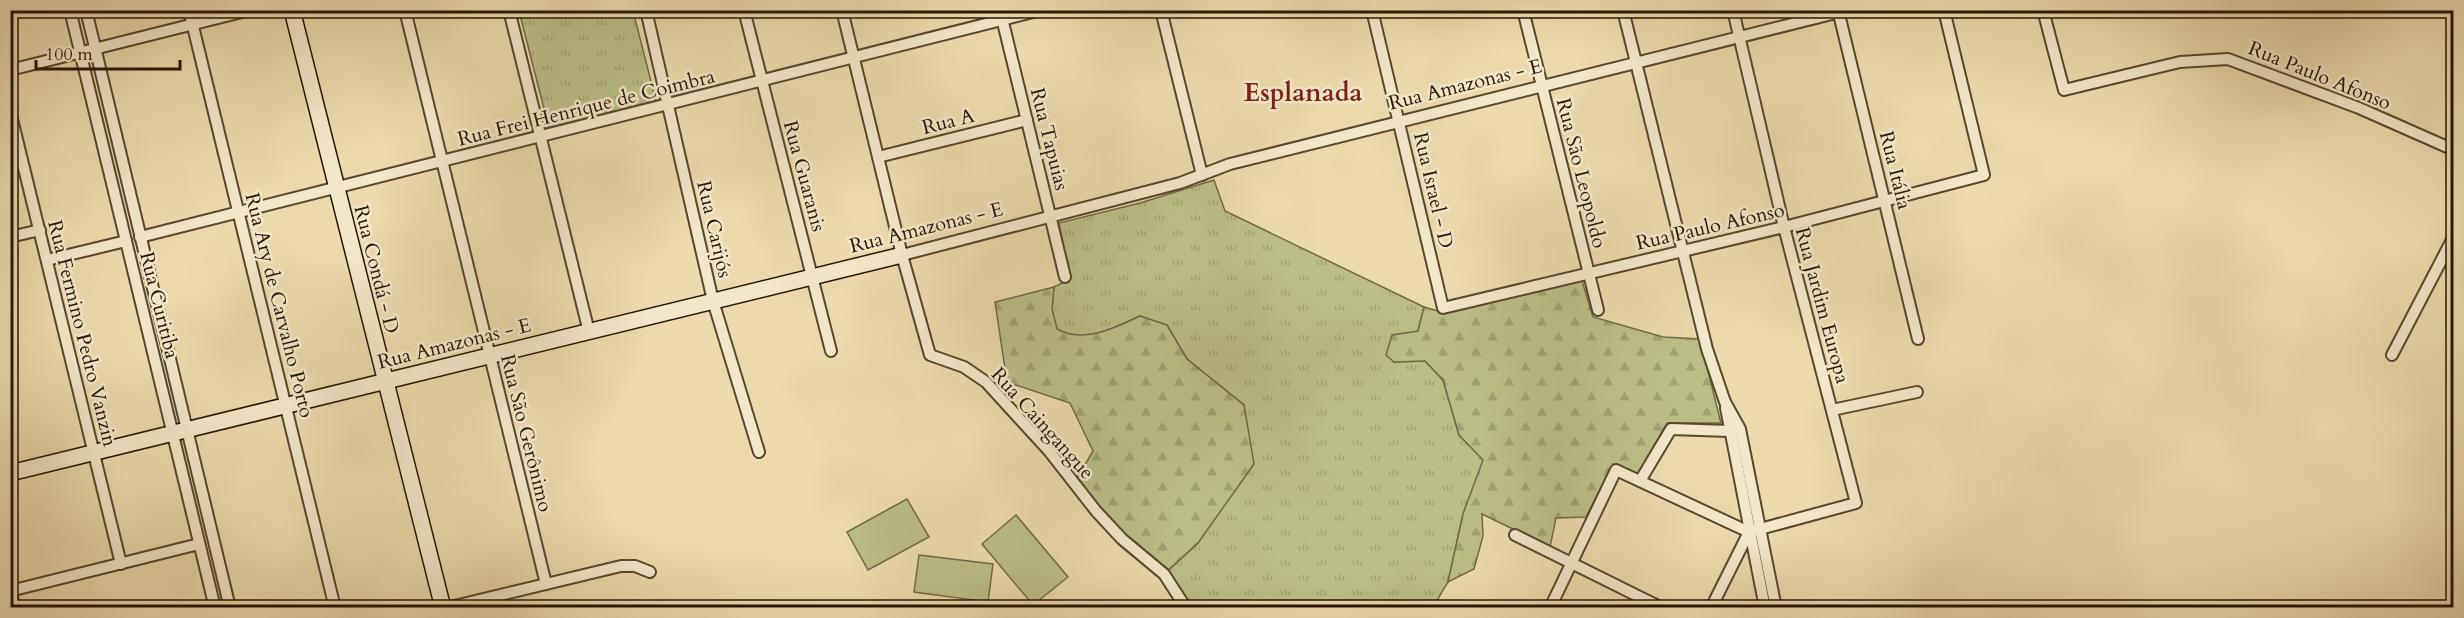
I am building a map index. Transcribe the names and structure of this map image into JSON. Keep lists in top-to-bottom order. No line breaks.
{"streets":{"street":["Rua Paulo Afonso","Rua Amazonas - E","Rua Frei Henrique de Coimbra","Rua A","Rua Tapuias","Rua Itália","Rua São Leopoldo","Rua Guaranis","Rua Israel - D","Rua Carijós","Rua Condá - D","Rua Curitiba","Rua Ary de Carvalho Porto","Rua Jardim Europa","Rua Fermino Pedro Vanzin","Rua Caingangue","Rua São Gerônimo"]},"crossings":[["Rua Paulo Afonso","Rua Itália"],["Rua Paulo Afonso","Rua São Leopoldo"],["Rua Paulo Afonso","Rua Israel - D"],["Rua Paulo Afonso","Rua Jardim Europa"],["Rua Amazonas - E","Rua Tapuias"],["Rua Amazonas - E","Rua Itália"],["Rua Amazonas - E","Rua São Leopoldo"],["Rua Amazonas - E","Rua Guaranis"],["Rua Amazonas - E","Rua Israel - D"],["Rua Amazonas - E","Rua Carijós"],["Rua Amazonas - E","Rua Condá - D"],["Rua Amazonas - E","Rua Curitiba"],["Rua Amazonas - E","Rua Ary de Carvalho Porto"],["Rua Amazonas - E","Rua Jardim Europa"],["Rua Amazonas - E","Rua Fermino Pedro Vanzin"],["Rua Amazonas - E","Rua Caingangue"],["Rua Amazonas - E","Rua São Gerônimo"],["Rua Frei Henrique de Coimbra","Rua Tapuias"],["Rua Frei Henrique de Coimbra","Rua Guaranis"],["Rua Frei Henrique de Coimbra","Rua Carijós"],["Rua Frei Henrique de Coimbra","Rua Condá - D"],["Rua Frei Henrique de Coimbra","Rua Curitiba"],["Rua Frei Henrique de Coimbra","Rua Ary de Carvalho Porto"],["Rua Frei Henrique de Coimbra","Rua Caingangue"],["Rua Frei Henrique de Coimbra","Rua São Gerônimo"],["Rua A","Rua Tapuias"],["Rua A","Rua Caingangue"]],"districts":["Esplanada"],"scale_bar":"100 m"}
